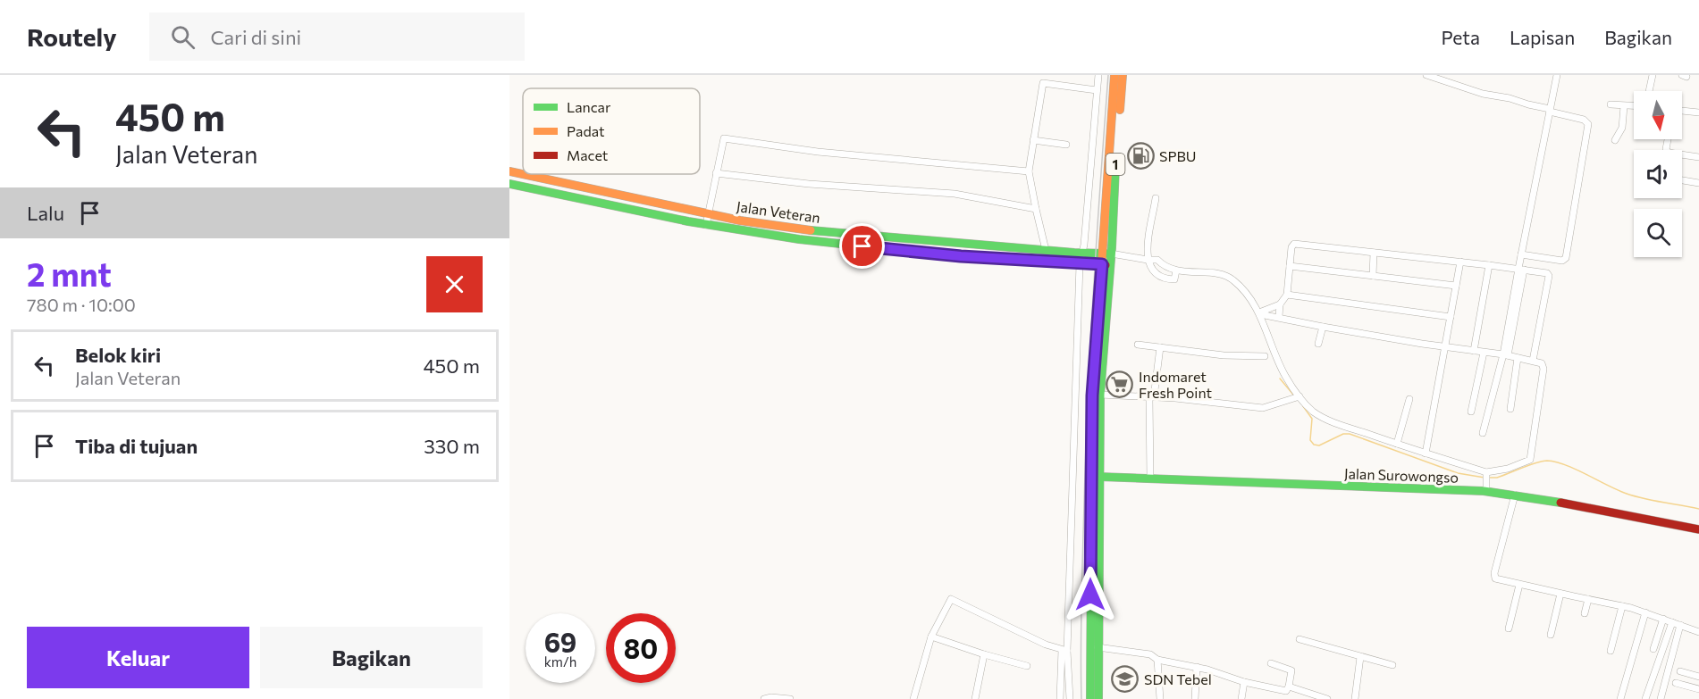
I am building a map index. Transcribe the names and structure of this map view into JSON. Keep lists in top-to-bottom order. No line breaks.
{"streets":{"main road":["1","Jalan Veteran","Jalan Surowongso"]},"crossings":[["1","Jalan Veteran"],["1","Jalan Surowongso"]],"places":{"fuel station":["SPBU"],"supermarket":["Indomaret Fresh Point"],"school or university":["SDN Tebel"]},"legend":["Lancar","Padat","Macet"],"north":"bottom","page":{"header":"Routely","search":"Cari di sini","nav":["Peta","Lapisan","Bagikan"],"turn":["450 m","Jalan Veteran"],"then":"Lalu","heading":["2 mnt","780 m · 10:00"],"list":[{"name":"Belok kiri","note":"Jalan Veteran","value":"450 m"},{"name":"Tiba di tujuan","value":"330 m"}],"speed":"69 km/h","limit":"80","buttons":["Keluar","Bagikan"]}}
